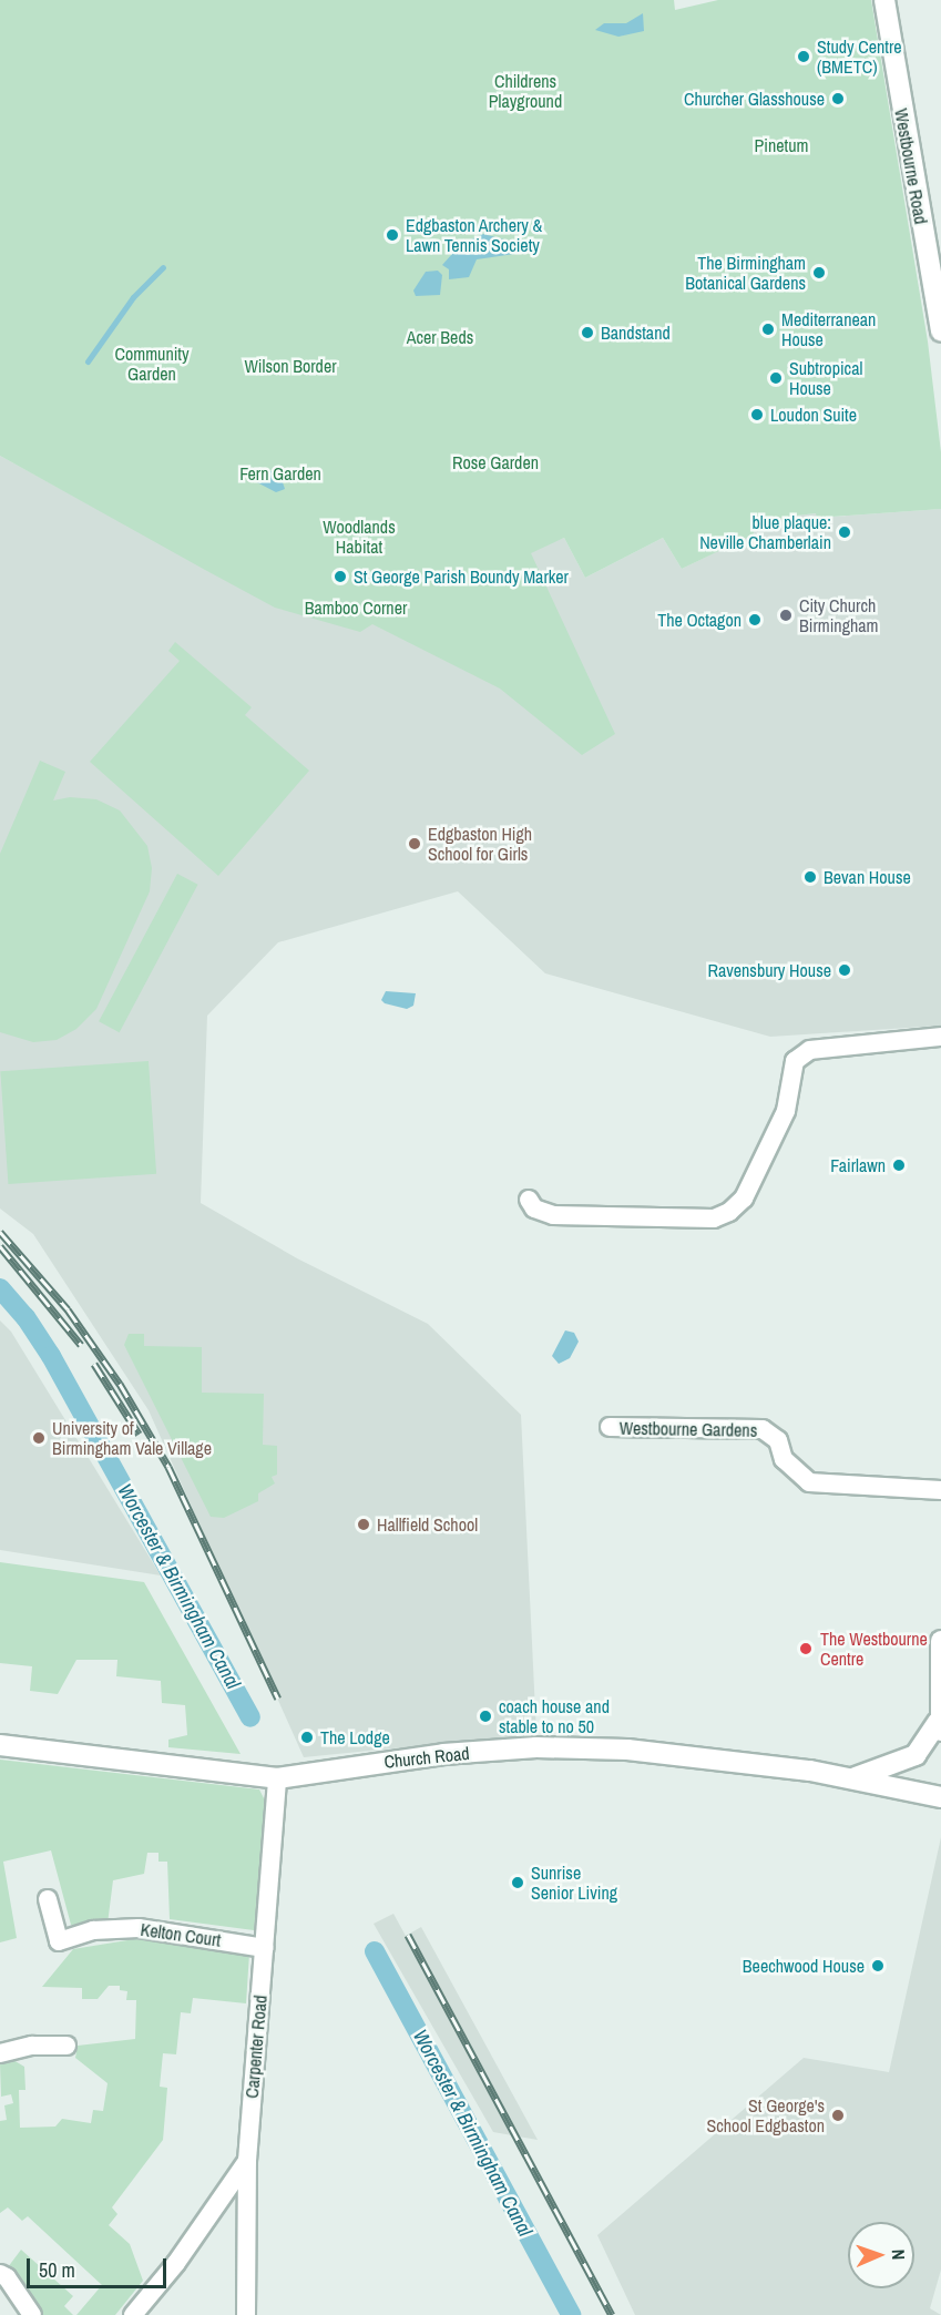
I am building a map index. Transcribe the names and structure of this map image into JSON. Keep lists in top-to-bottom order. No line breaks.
{"streets":{"main road":["Westbourne Road","Church Road"],"street":["Westbourne Gardens","Kelton Court","Carpenter Road"]},"crossings":[["Church Road","Carpenter Road"],["Kelton Court","Carpenter Road"]],"water":["Worcester & Birmingham Canal"],"parks":["Childrens Playground","Pinetum","Acer Beds","Community Garden","Wilson Border","Rose Garden","Fern Garden","Woodlands Habitat","Bamboo Corner"],"places":["Study Centre (BMETC)","Churcher Glasshouse","Edgbaston Archery & Lawn Tennis Society","The Birmingham Botanical Gardens","Mediterranean House","Bandstand","Subtropical House","Loudon Suite","blue plaque: Neville Chamberlain","St George Parish Boundy Marker","City Church Birmingham","The Octagon","Edgbaston High School for Girls","Bevan House","Ravensbury House","Fairlawn","University of Birmingham Vale Village","Hallfield School","The Westbourne Centre","coach house and stable to no 50","The Lodge","Sunrise Senior Living","Beechwood House","St George's School Edgbaston"],"scale_bar":"50 m","north":"right"}
